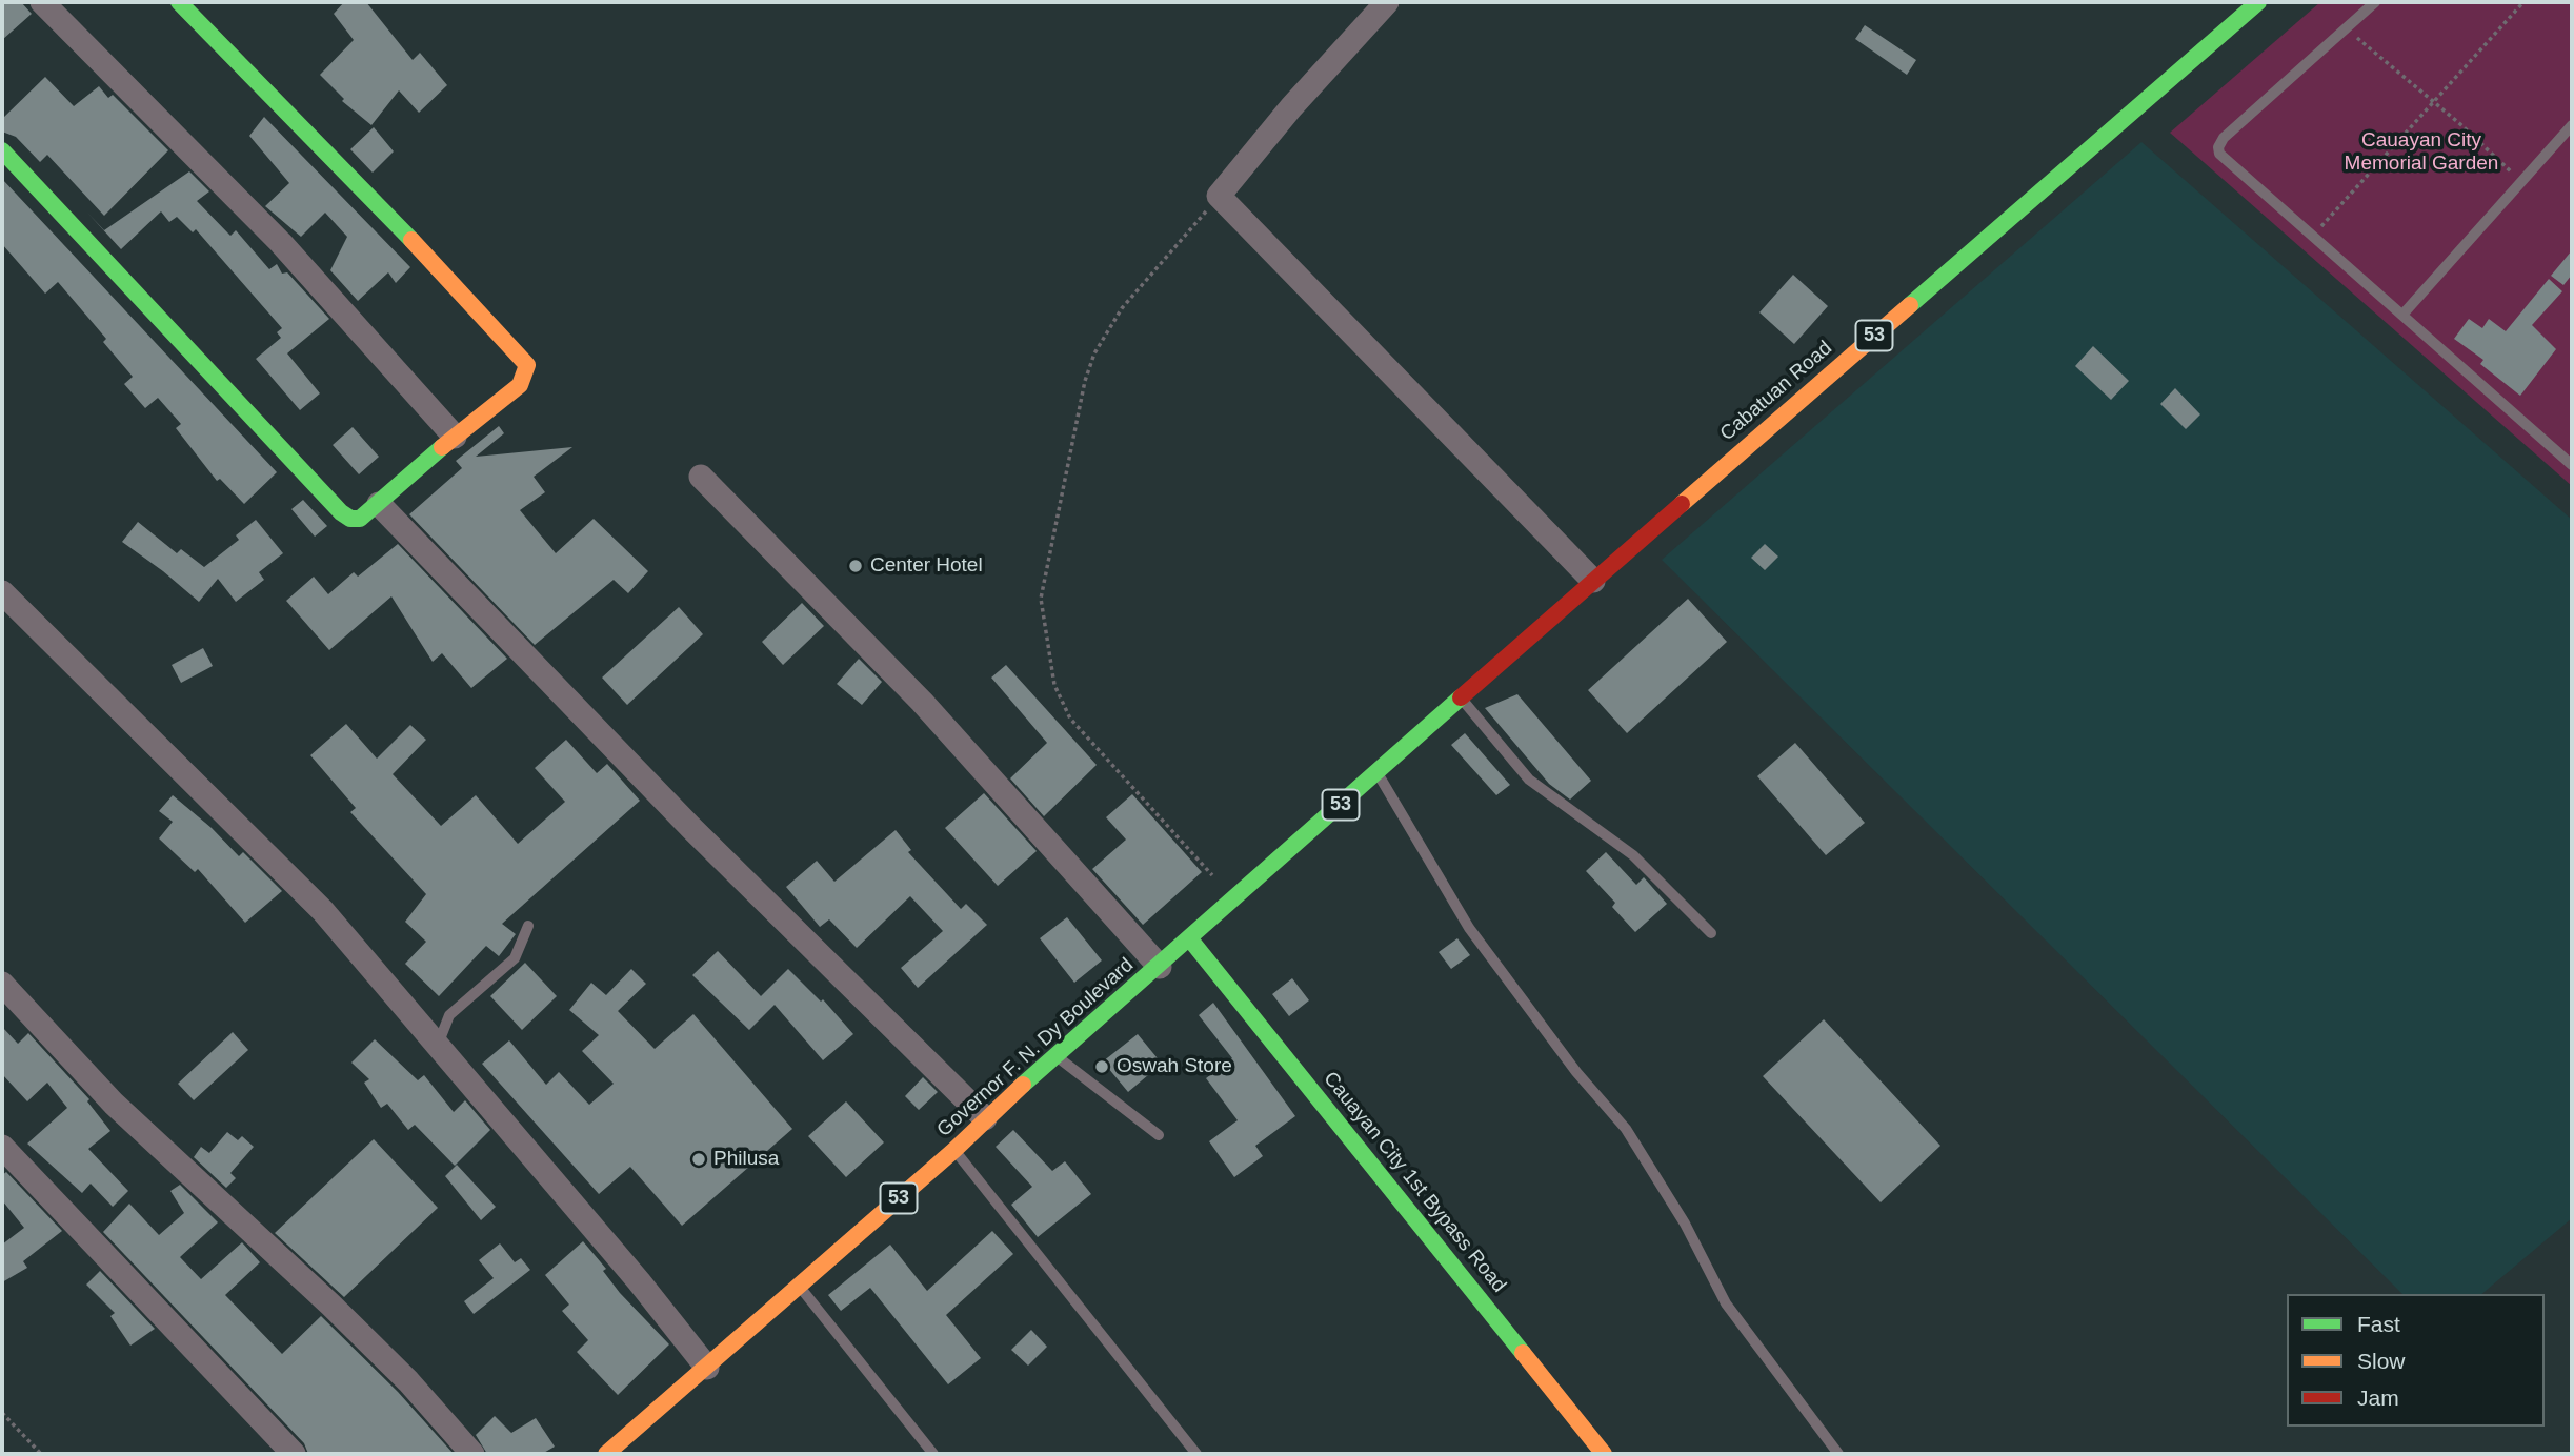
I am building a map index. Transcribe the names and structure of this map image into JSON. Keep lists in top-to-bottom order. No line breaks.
{"streets":{"main road":["53","Cabatuan Road","Governor F. N. Dy Boulevard","Cauayan City 1st Bypass Road"]},"crossings":[["Cabatuan Road","Governor F. N. Dy Boulevard"],["Governor F. N. Dy Boulevard","Cauayan City 1st Bypass Road"]],"parks":["Cauayan City Memorial Garden"],"places":["Center Hotel","Oswah Store","Philusa"],"legend":["Fast","Slow","Jam"]}
